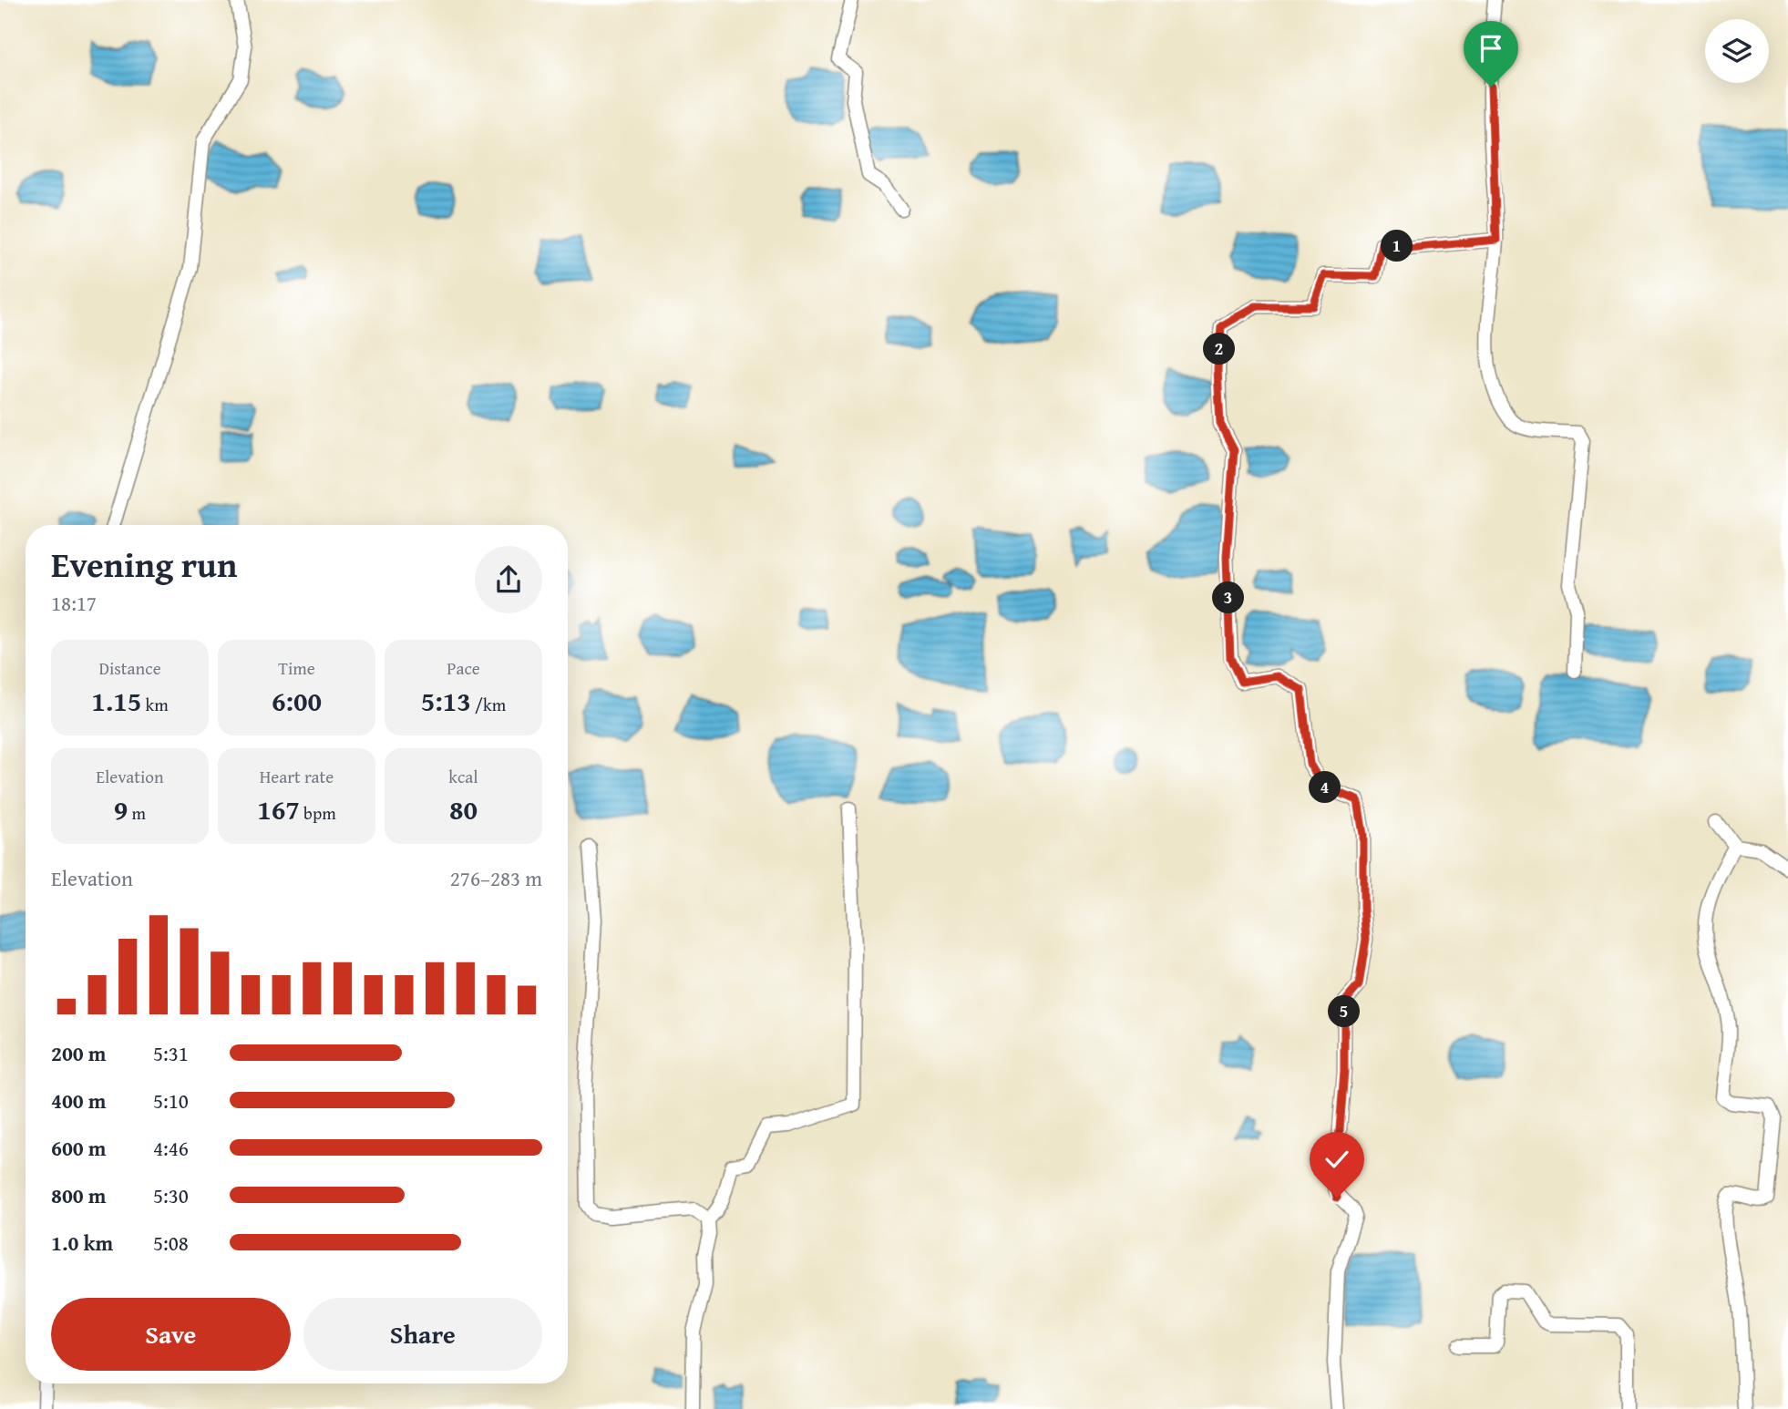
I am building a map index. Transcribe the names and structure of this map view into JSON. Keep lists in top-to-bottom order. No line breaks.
{"page":{"pins":["1","2","3","4","5"],"heading":["Evening run","18:17"],"stats":[["Distance","1.15 km"],["Time","6:00"],["Pace","5:13 /km"],["Elevation","9 m"],["Heart rate","167 bpm"],["kcal","80"]],"chart":["Elevation","276–283 m"],"list":[{"name":"200 m","note":"5:31"},{"name":"400 m","note":"5:10"},{"name":"600 m","note":"4:46"},{"name":"800 m","note":"5:30"},{"name":"1.0 km","note":"5:08"}],"buttons":["Save","Share"]}}
